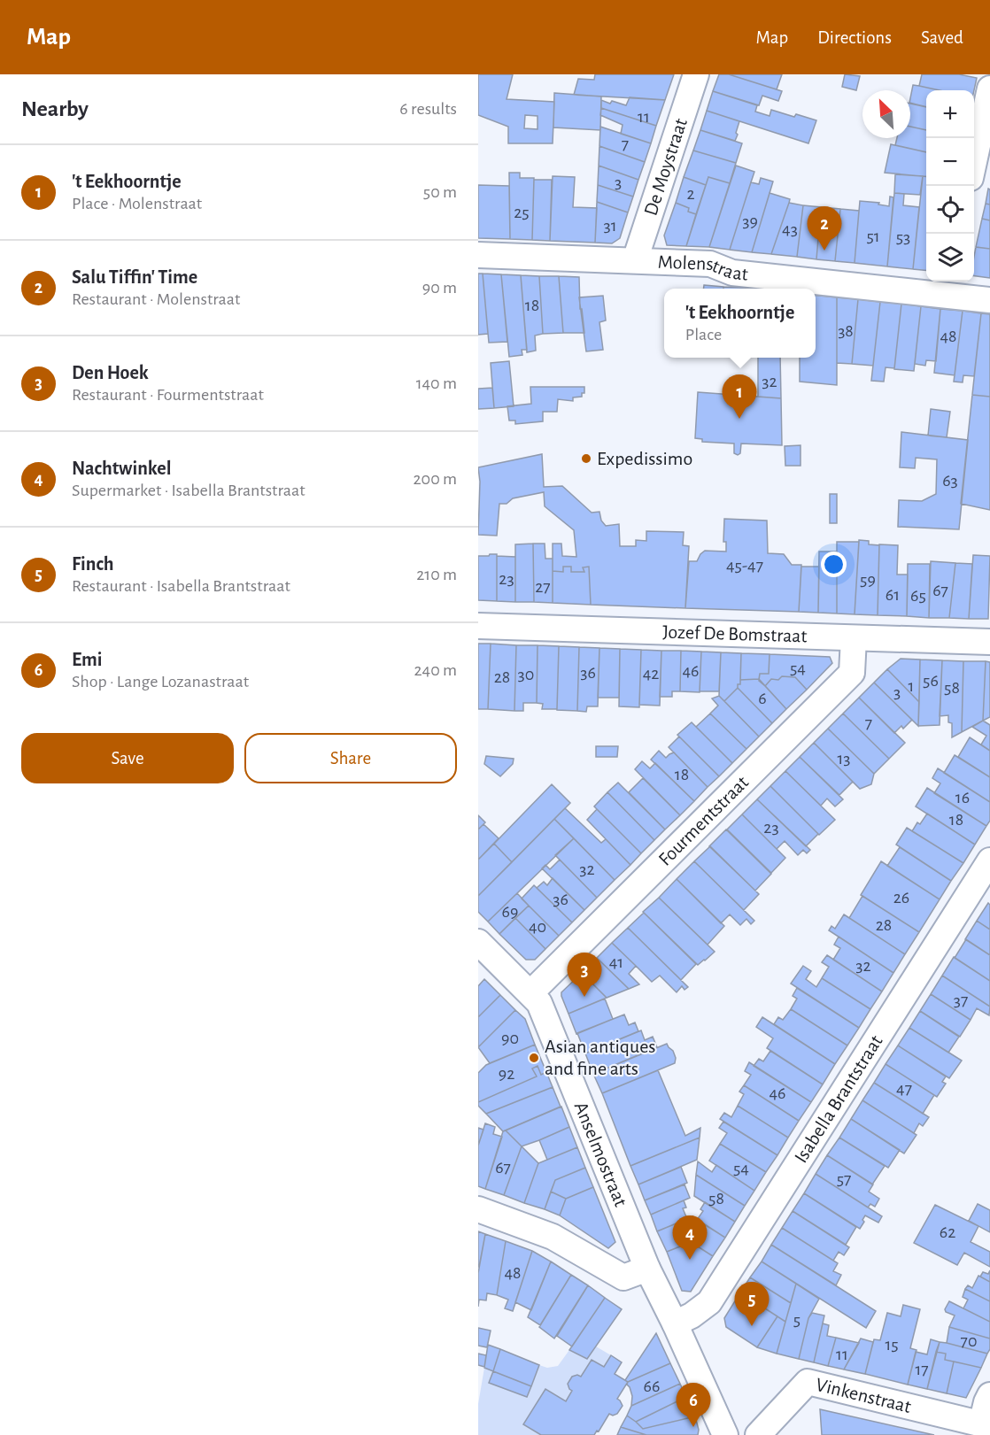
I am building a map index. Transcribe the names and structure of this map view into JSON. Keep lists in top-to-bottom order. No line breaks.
{"streets":{"street":["De Moystraat","Molenstraat","Jozef De Bomstraat","Fourmentstraat","Isabella Brantstraat","Anselmostraat","Vinkenstraat"]},"crossings":[["De Moystraat","Molenstraat"],["Jozef De Bomstraat","Fourmentstraat"],["Fourmentstraat","Anselmostraat"],["Isabella Brantstraat","Anselmostraat"]],"places":["Expedissimo","Asian antiques and fine arts"],"house_numbers":["11","7","3","2","25","39","31","43","51","53","18","38","48","32","63","45-47","23","59","27","67","61","65","54","46","36","42","30","28","56","1","58","3","6","7","13","18","16","18","23","32","26","36","69","28","40","41","32","37","90","92","47","46","67","54","57","58","62","48","5","70","15","11","17","66"],"north":"top left","page":{"header":"Map","nav":["Map","Directions","Saved"],"heading":["Nearby","6 results"],"map_buttons":["+","−"],"list":[{"mark":"1","name":"'t Eekhoorntje","note":"Place · Molenstraat","value":"50 m"},{"mark":"2","name":"Salu Tiffin' Time","note":"Restaurant · Molenstraat","value":"90 m"},{"mark":"3","name":"Den Hoek","note":"Restaurant · Fourmentstraat","value":"140 m"},{"mark":"4","name":"Nachtwinkel","note":"Supermarket · Isabella Brantstraat","value":"200 m"},{"mark":"5","name":"Finch","note":"Restaurant · Isabella Brantstraat","value":"210 m"},{"mark":"6","name":"Emi","note":"Shop · Lange Lozanastraat","value":"240 m"}],"pins":["2","1","3","4","5","6"],"popup":["'t Eekhoorntje","Place"],"buttons":["Save","Share"]}}
